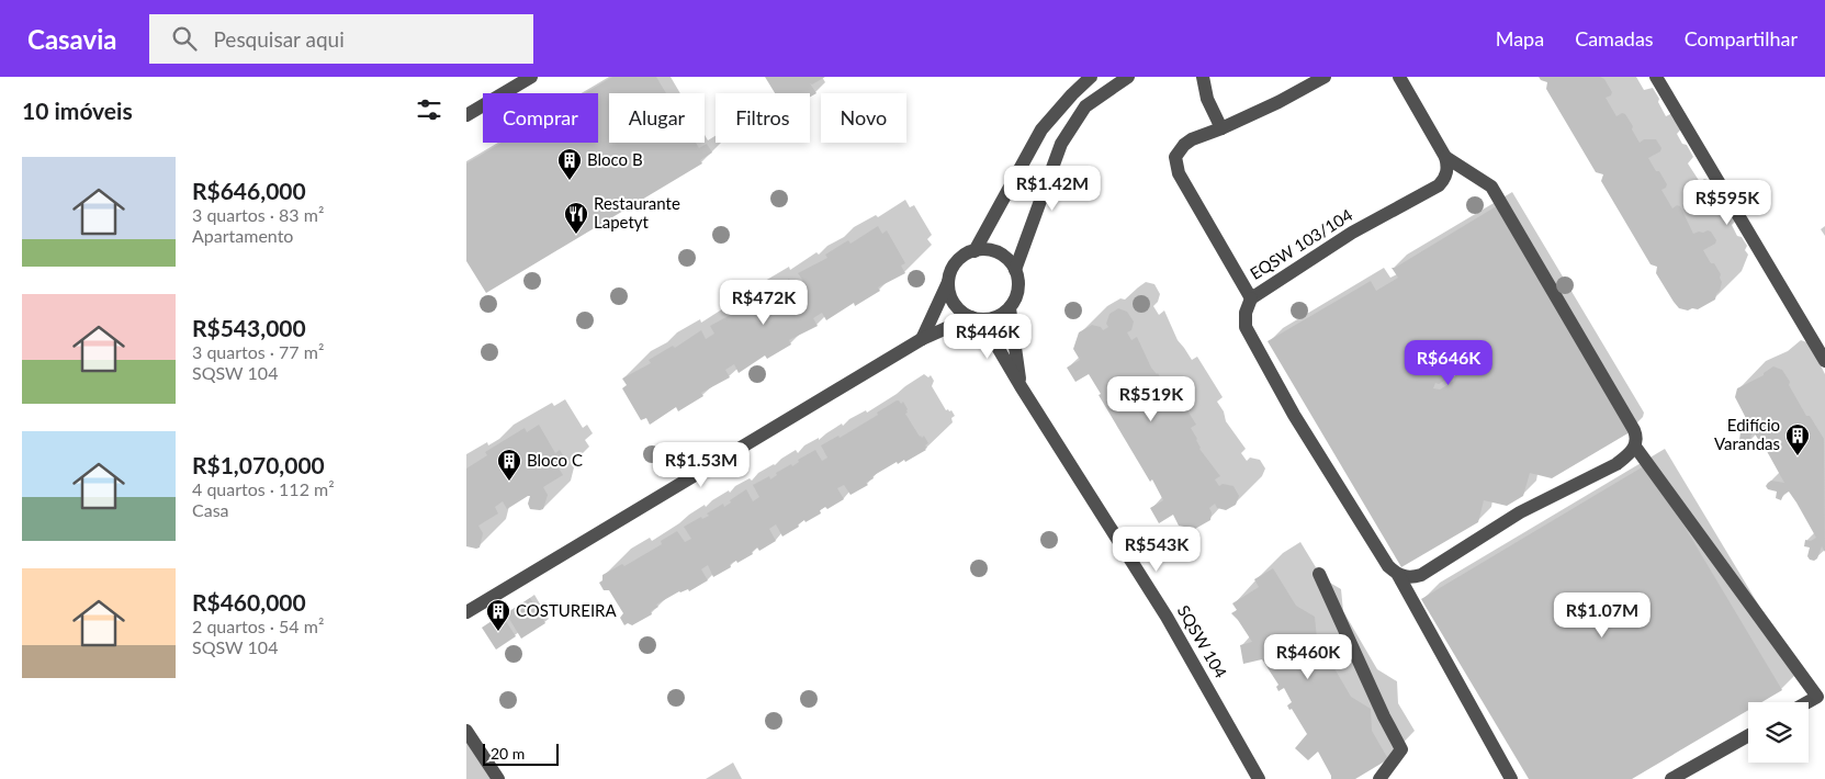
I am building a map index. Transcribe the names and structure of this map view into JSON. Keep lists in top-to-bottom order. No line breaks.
{"streets":{"street":["EQSW 103/104","SQSW 104"]},"places":{"building":["Bloco B","Edifício Varandas","Bloco C","COSTUREIRA"],"restaurant":["Restaurante Lapetyt"]},"scale_bar":"20 m","page":{"header":"Casavia","search":"Pesquisar aqui","nav":["Mapa","Camadas","Compartilhar"],"heading":"10 imóveis","chip":["Comprar","Alugar","Filtros","Novo"],"list":[{"name":"R$646,000","note":"3 quartos · 83 m² · Apartamento"},{"name":"R$543,000","note":"3 quartos · 77 m² · SQSW 104"},{"name":"R$1,070,000","note":"4 quartos · 112 m² · Casa"},{"name":"R$460,000","note":"2 quartos · 54 m² · SQSW 104"}],"price":["R$1.42M","R$595K","R$472K","R$446K","R$646K","R$519K","R$1.53M","R$543K","R$1.07M","R$460K"],"scale":"20 m"}}
